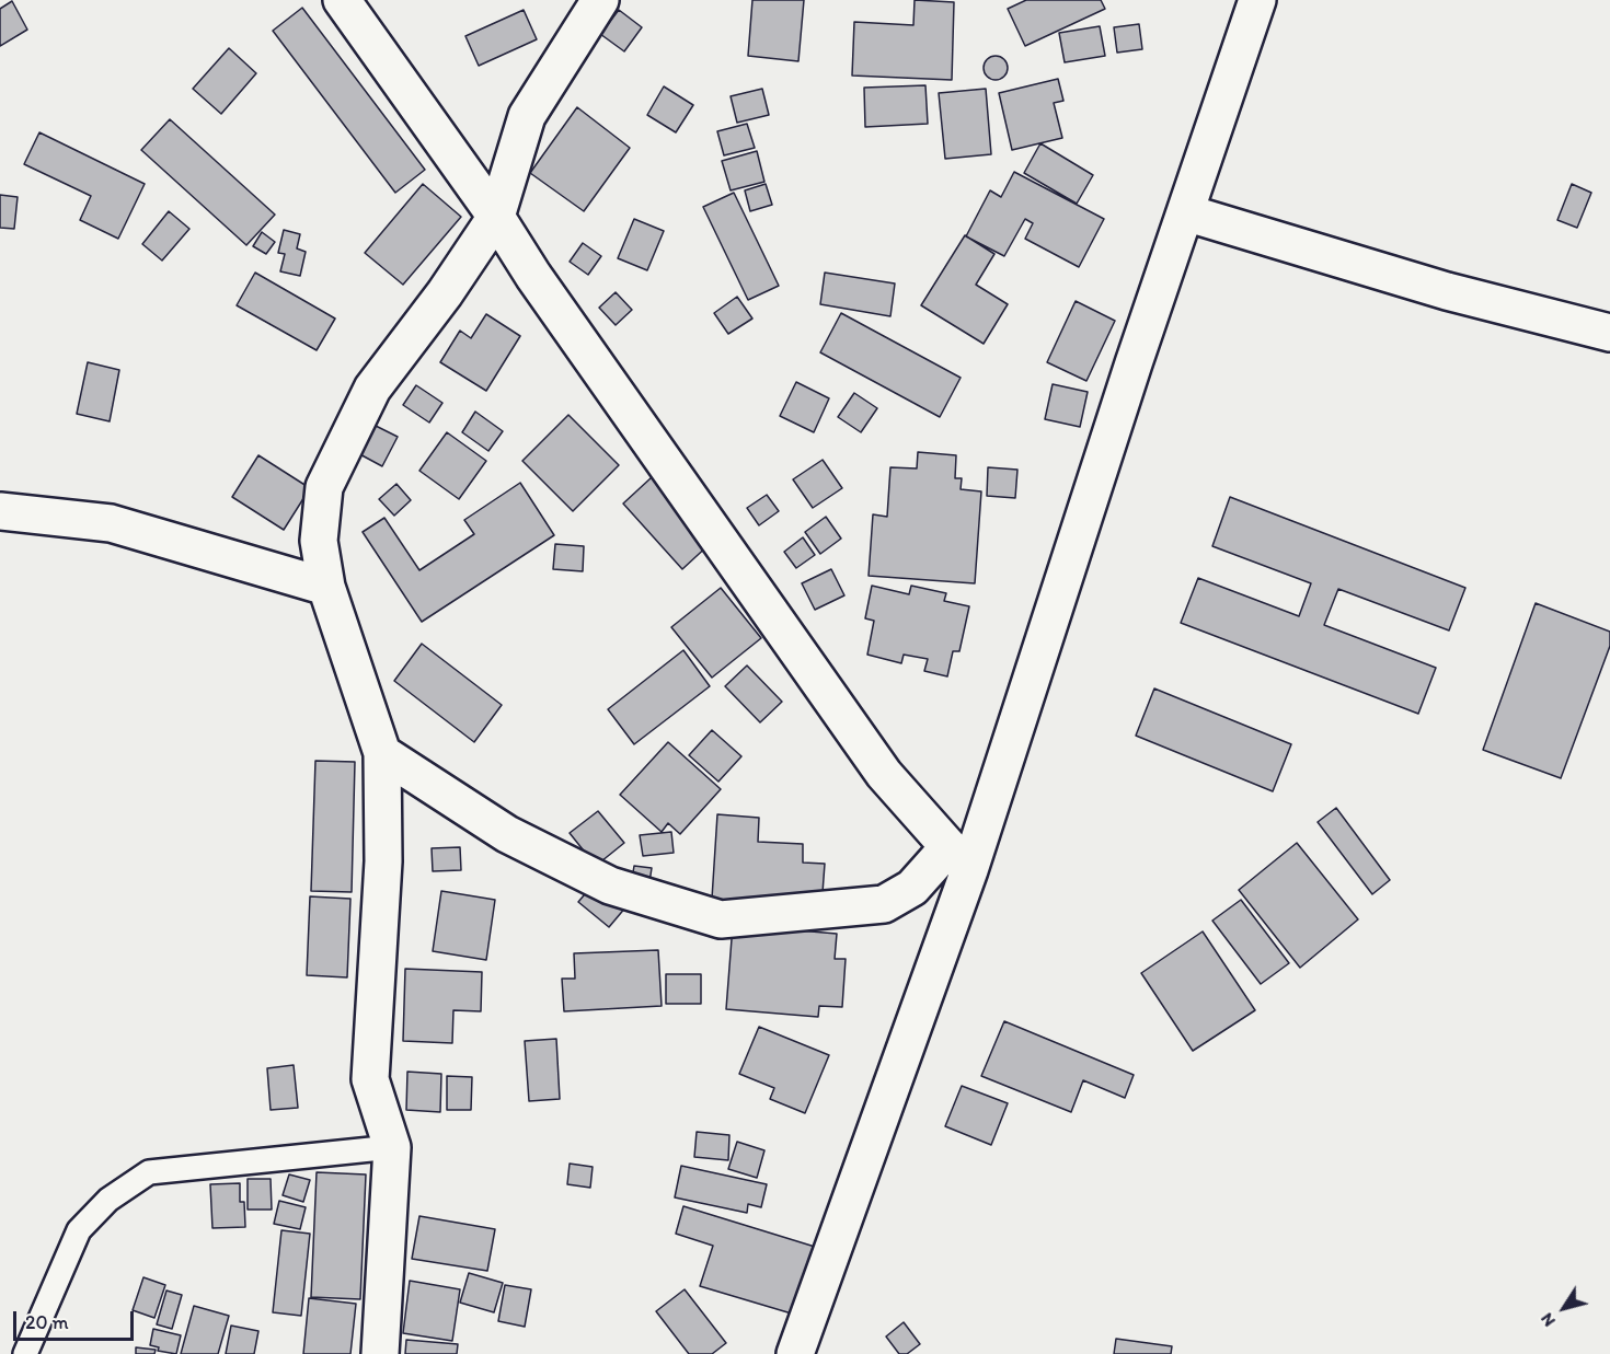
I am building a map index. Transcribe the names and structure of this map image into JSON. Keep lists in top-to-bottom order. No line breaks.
{"scale_bar":"20 m","north":"bottom left"}
